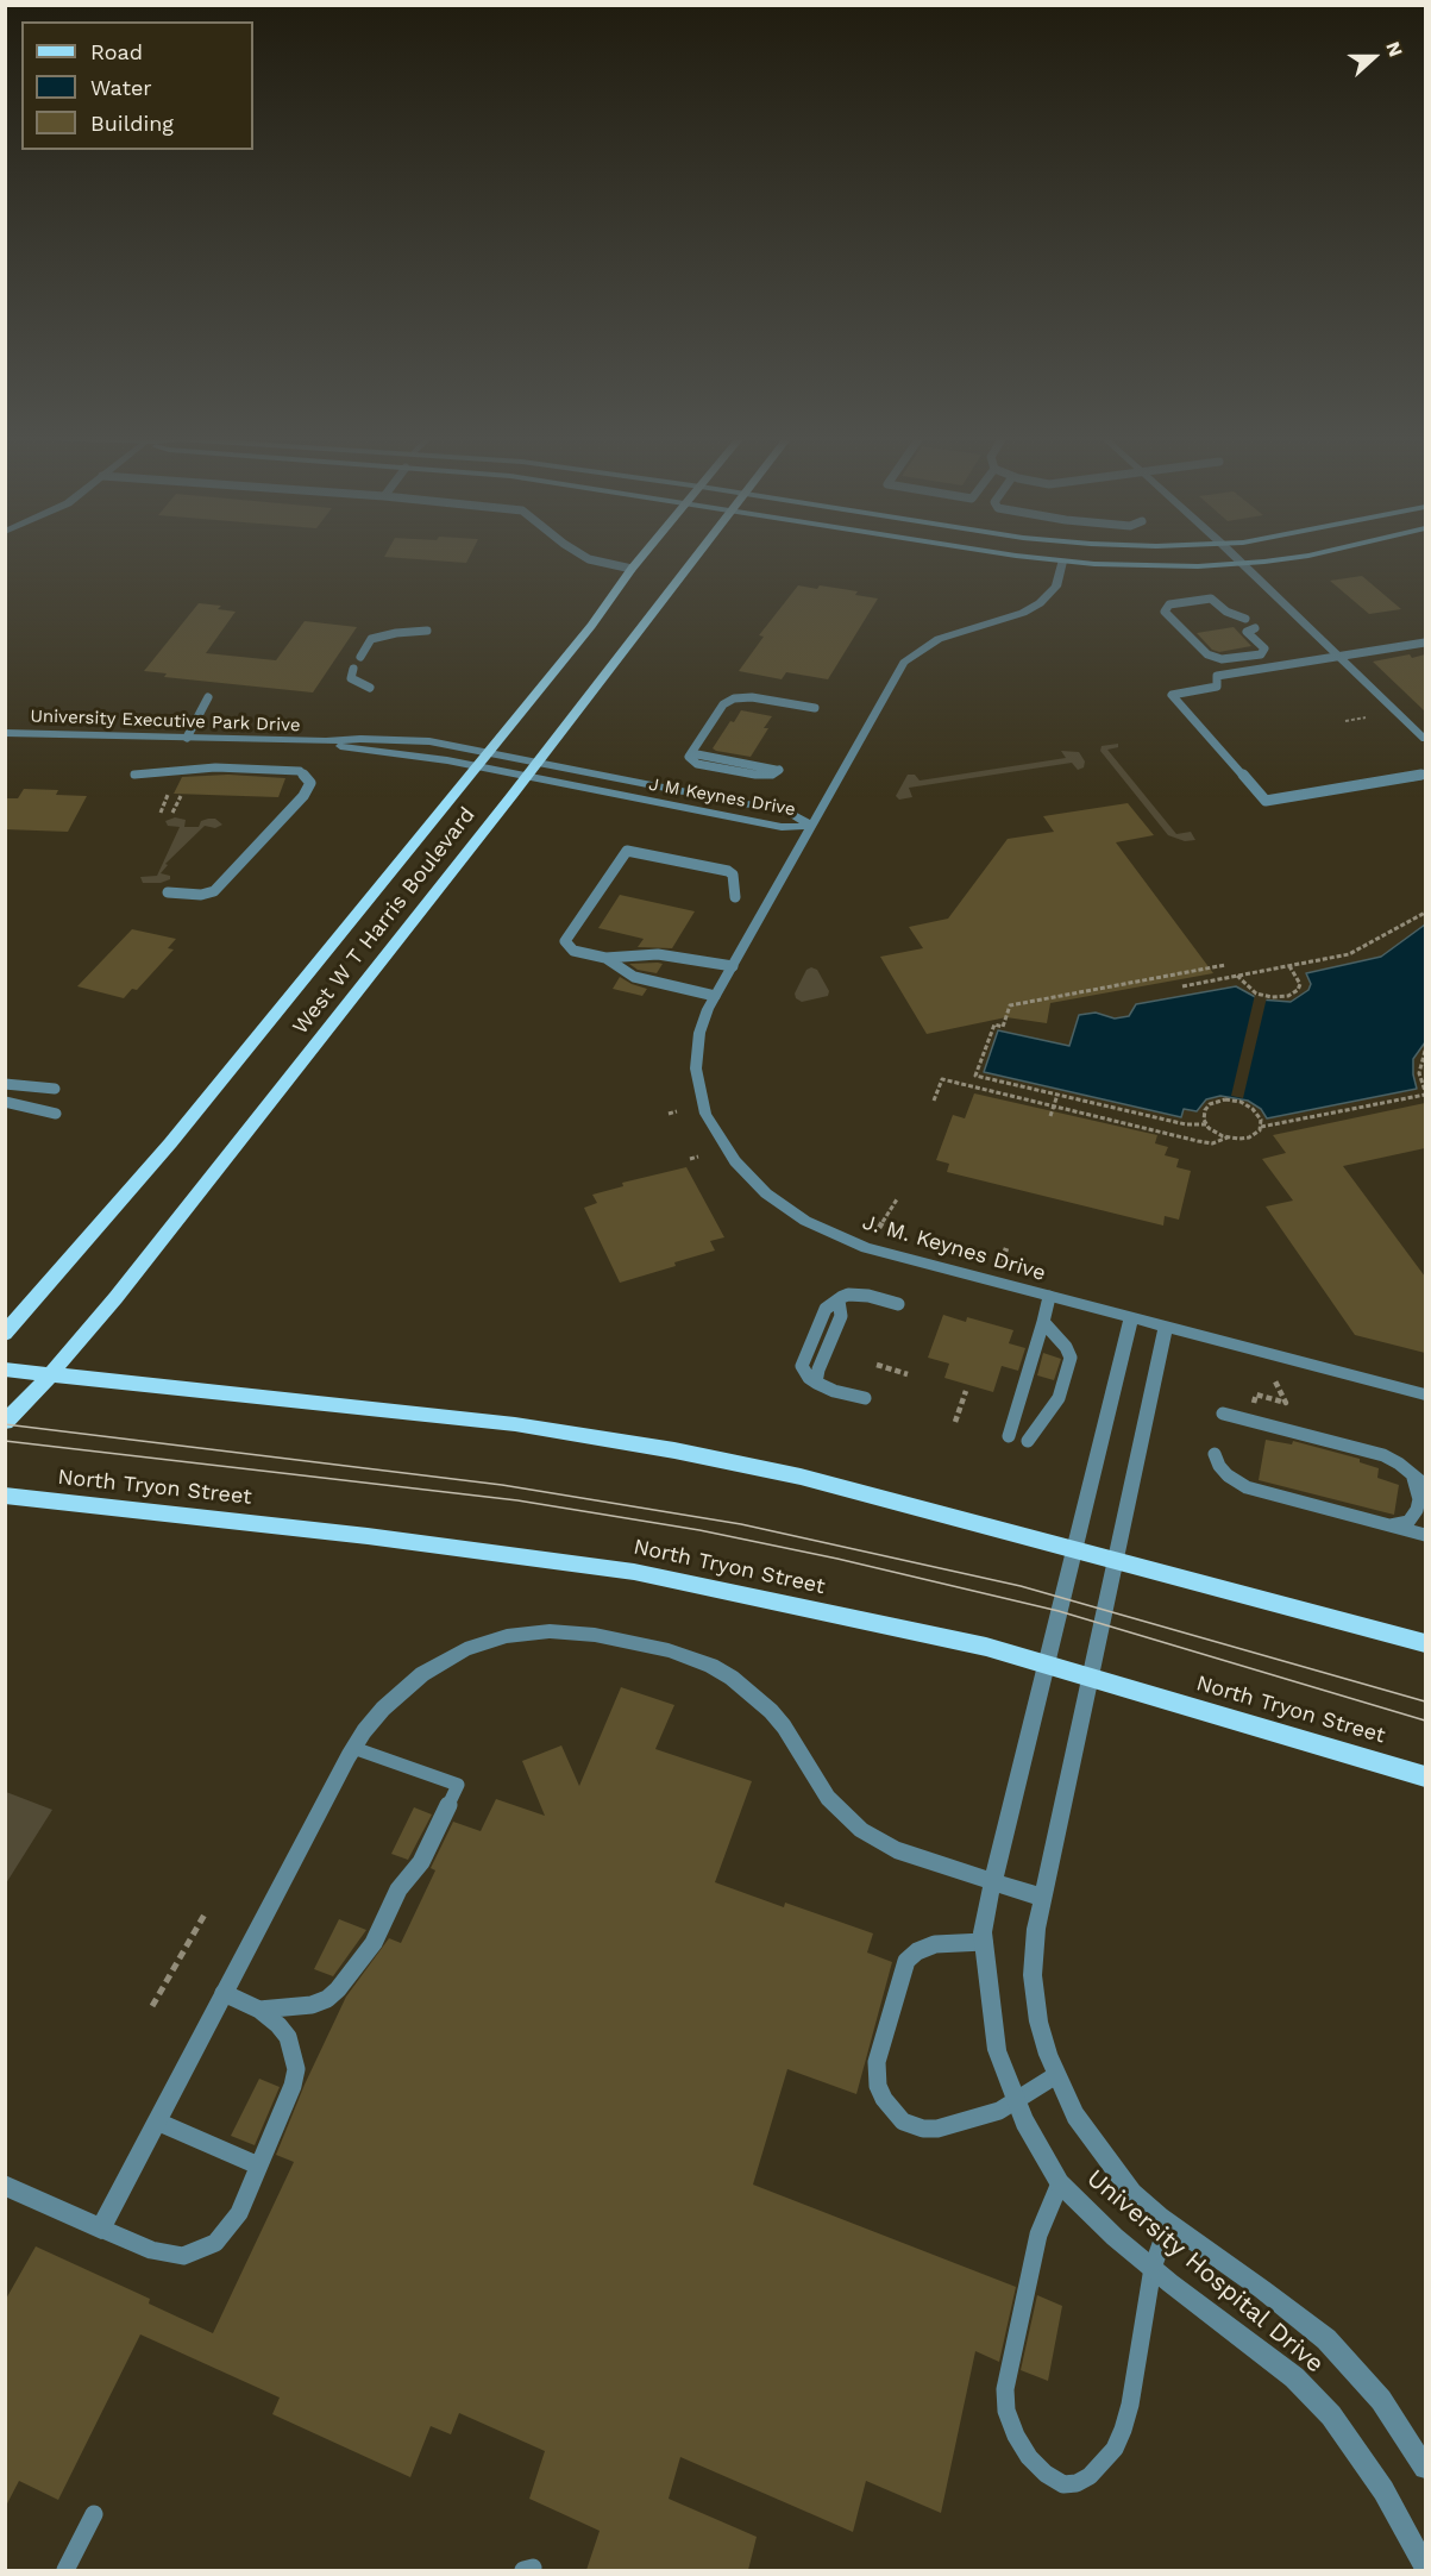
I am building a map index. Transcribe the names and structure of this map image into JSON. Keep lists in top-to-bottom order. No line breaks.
{"streets":{"main road":["West W T Harris Boulevard","North Tryon Street"],"street":["University Executive Park Drive","J M Keynes Drive","J. M. Keynes Drive","University Hospital Drive"]},"crossings":[["University Executive Park Drive","J M Keynes Drive"],["University Executive Park Drive","West W T Harris Boulevard"],["J M Keynes Drive","West W T Harris Boulevard"],["J M Keynes Drive","J. M. Keynes Drive"],["North Tryon Street","University Hospital Drive"]],"legend":["Road","Water","Building"],"north":"right"}
